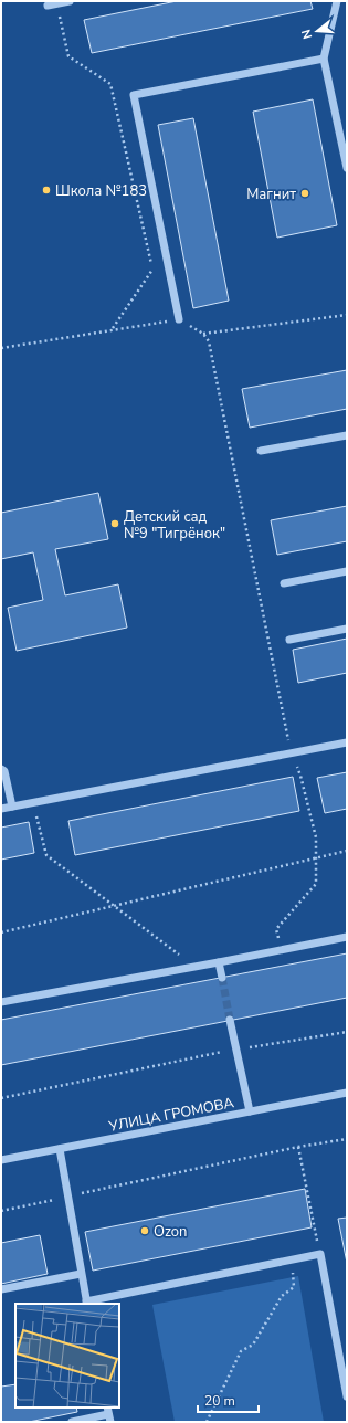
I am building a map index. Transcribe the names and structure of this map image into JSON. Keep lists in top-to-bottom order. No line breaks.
{"streets":{"street":["УЛИЦА ГРОМОВА"]},"places":["Школа №183","Магнит","Детский сад №9 \"Тигрёнок\"","Ozon"],"scale_bar":"20 m","north":"left"}
